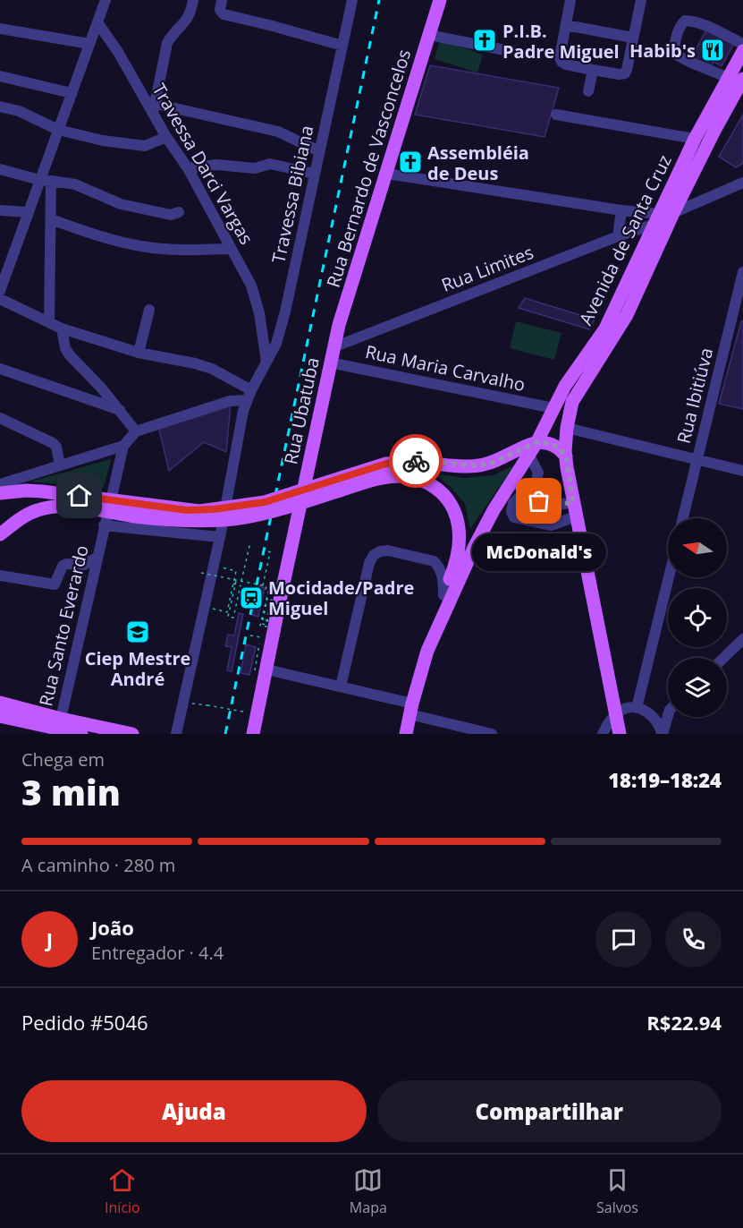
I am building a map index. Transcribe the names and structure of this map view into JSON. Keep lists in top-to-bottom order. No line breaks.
{"streets":{"main road":["Rua Bernardo de Vasconcelos","Avenida de Santa Cruz","Rua Ubatuba"],"street":["Travessa Darci Vargas","Travessa Bibiana","Rua Limites","Rua Maria Carvalho","Rua Ibitiúva","Rua Santo Everardo"]},"crossings":[["Travessa Darci Vargas","Travessa Bibiana"],["Rua Bernardo de Vasconcelos","Rua Limites"],["Rua Bernardo de Vasconcelos","Rua Ubatuba"],["Avenida de Santa Cruz","Rua Limites"],["Avenida de Santa Cruz","Rua Maria Carvalho"],["Rua Limites","Rua Ubatuba"],["Rua Maria Carvalho","Rua Ubatuba"]],"places":{"church":["P.I.B. Padre Miguel","Assembléia de Deus"],"restaurant":["Habib's"],"other":["McDonald's"],"station":["Mocidade/Padre Miguel"],"school or university":["Ciep Mestre André"]},"north":"left","page":{"bubble":"McDonald's","heading":["3 min","Chega em","18:19–18:24"],"panel":["João","Entregador · 4.4","Pedido #5046","R$22.94"],"bar":"A caminho · 280 m","round":"J","buttons":["Ajuda","Compartilhar"],"tabs":["Início","Mapa","Salvos"]}}
